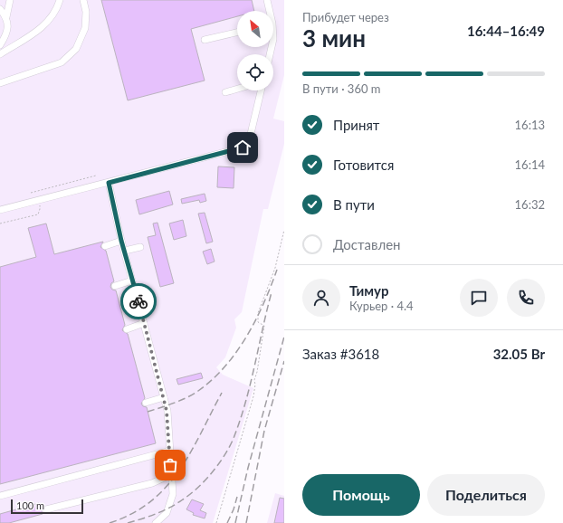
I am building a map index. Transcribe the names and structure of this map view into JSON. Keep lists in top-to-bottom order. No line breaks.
{"scale_bar":"100 m","north":"top left","page":{"heading":["3 мин","Прибудет через","16:44–16:49"],"panel":["Тимур","Курьер · 4.4","Заказ #3618","32.05 Br"],"bar":"В пути · 360 m","list":[["Принят","16:13"],["Готовится","16:14"],["В пути","16:32"],"Доставлен"],"buttons":["Помощь","Поделиться"],"scale":"100 m"}}
